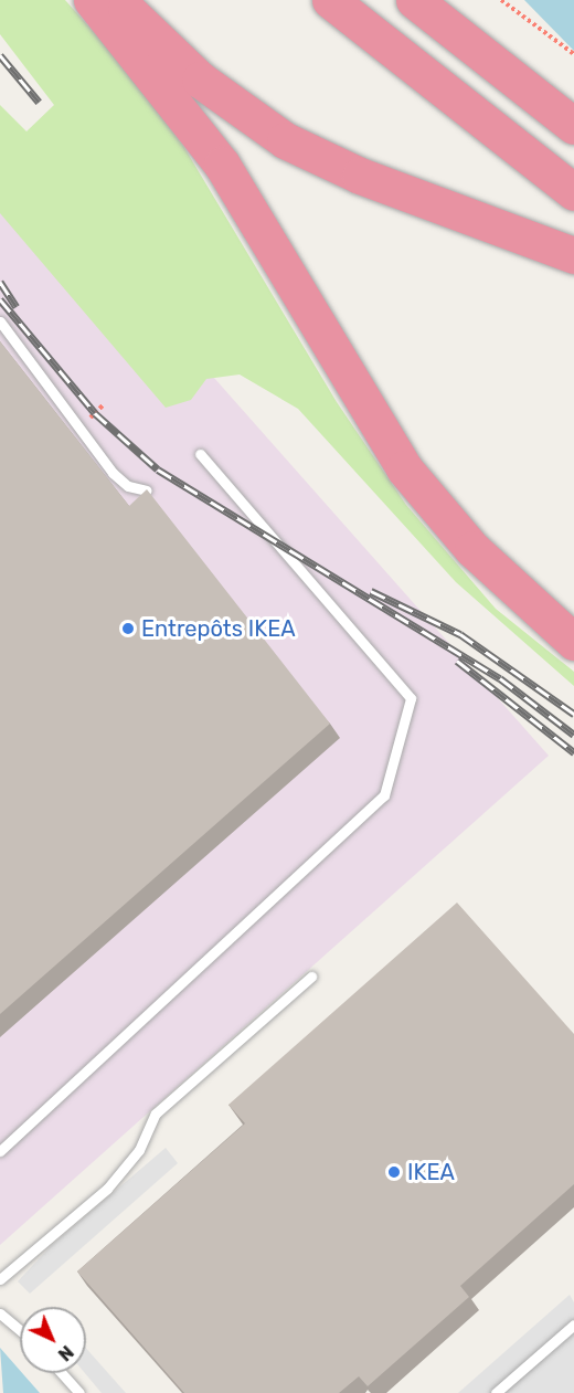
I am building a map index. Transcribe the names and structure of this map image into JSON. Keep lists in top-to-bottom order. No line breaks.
{"places":["Entrepôts IKEA","IKEA"],"north":"bottom right"}
